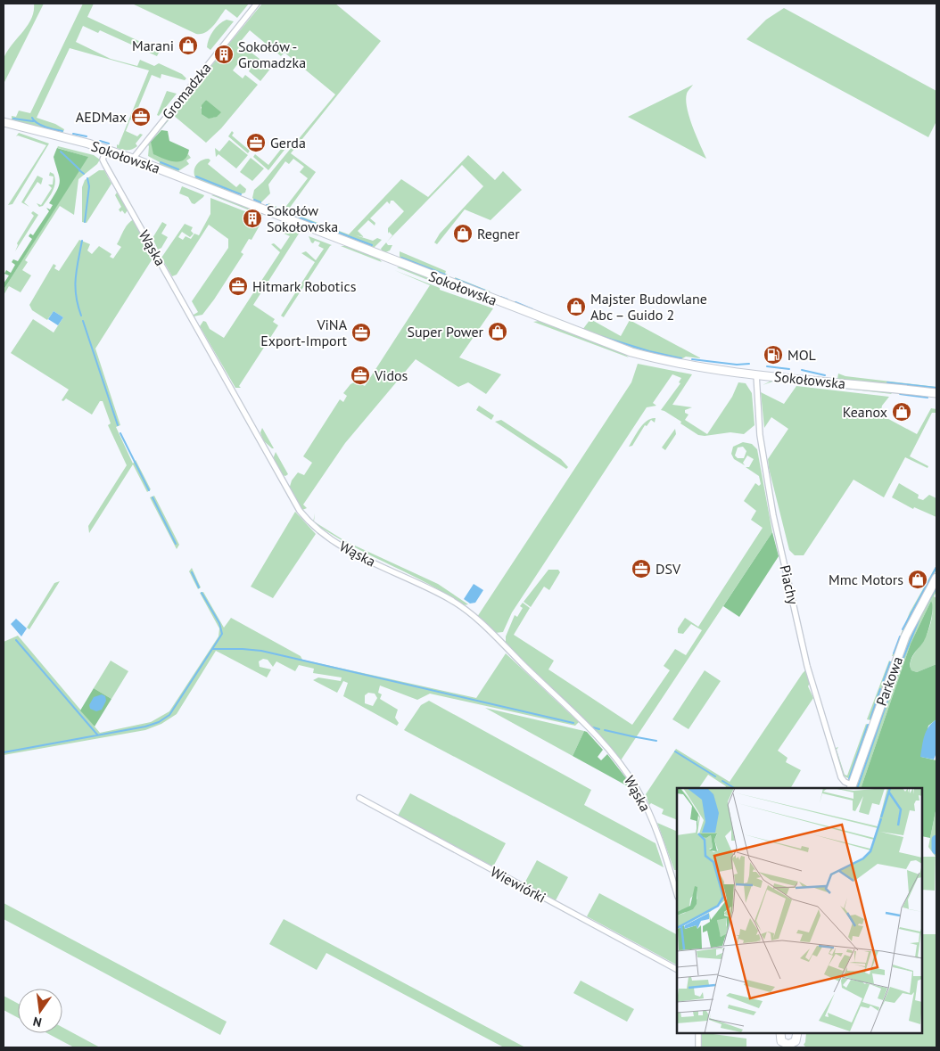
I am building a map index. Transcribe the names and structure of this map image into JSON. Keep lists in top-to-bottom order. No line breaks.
{"streets":{"street":["Gromadzka","Sokołowska","Wąska","Piachy","Parkowa","Wiewiórki"]},"crossings":[["Gromadzka","Sokołowska"],["Sokołowska","Wąska"],["Sokołowska","Piachy"],["Piachy","Parkowa"]],"places":{"shop":["Marani","Regner","Majster Budowlane Abc – Guido 2","Super Power","Keanox","Mmc Motors"],"building":["Sokołów - Gromadzka","Sokołów Sokołowska"],"office":["AEDMax","Gerda","Hitmark Robotics","ViNA Export-Import","Vidos","DSV"],"fuel station":["MOL"]},"north":"bottom"}
